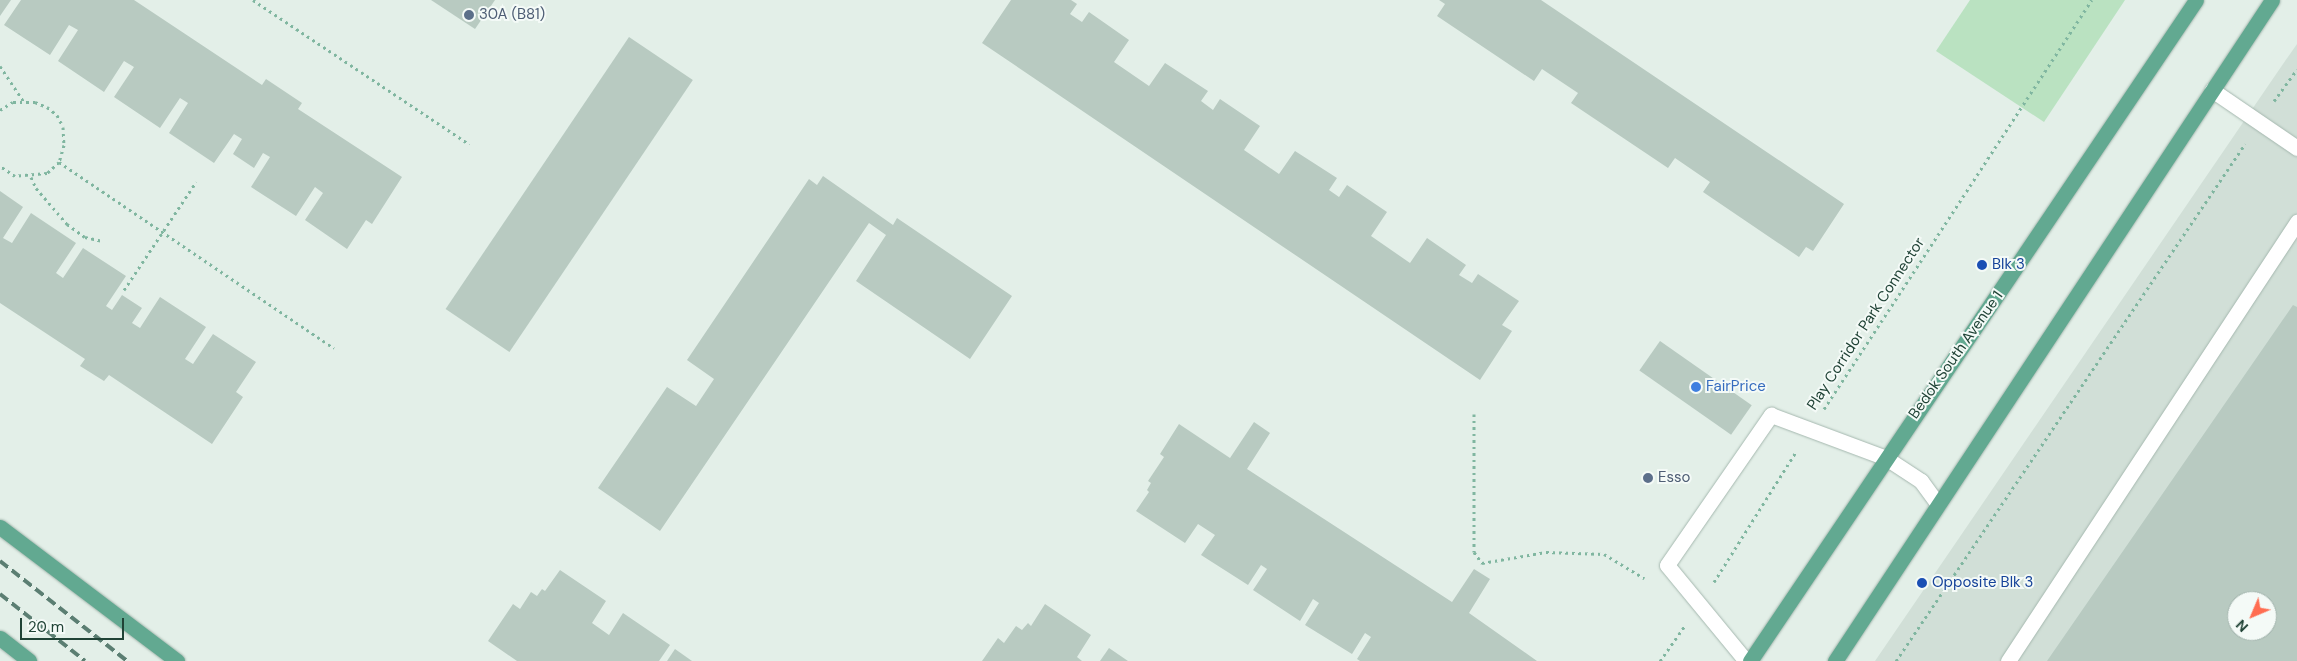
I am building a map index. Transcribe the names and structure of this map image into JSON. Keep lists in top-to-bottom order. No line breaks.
{"streets":{"main road":["Bedok South Avenue 1"],"path":["Play Corridor Park Connector"]},"places":["30A (B81)","Blk 3","FairPrice","Esso","Opposite Blk 3"],"scale_bar":"20 m","north":"bottom left"}
